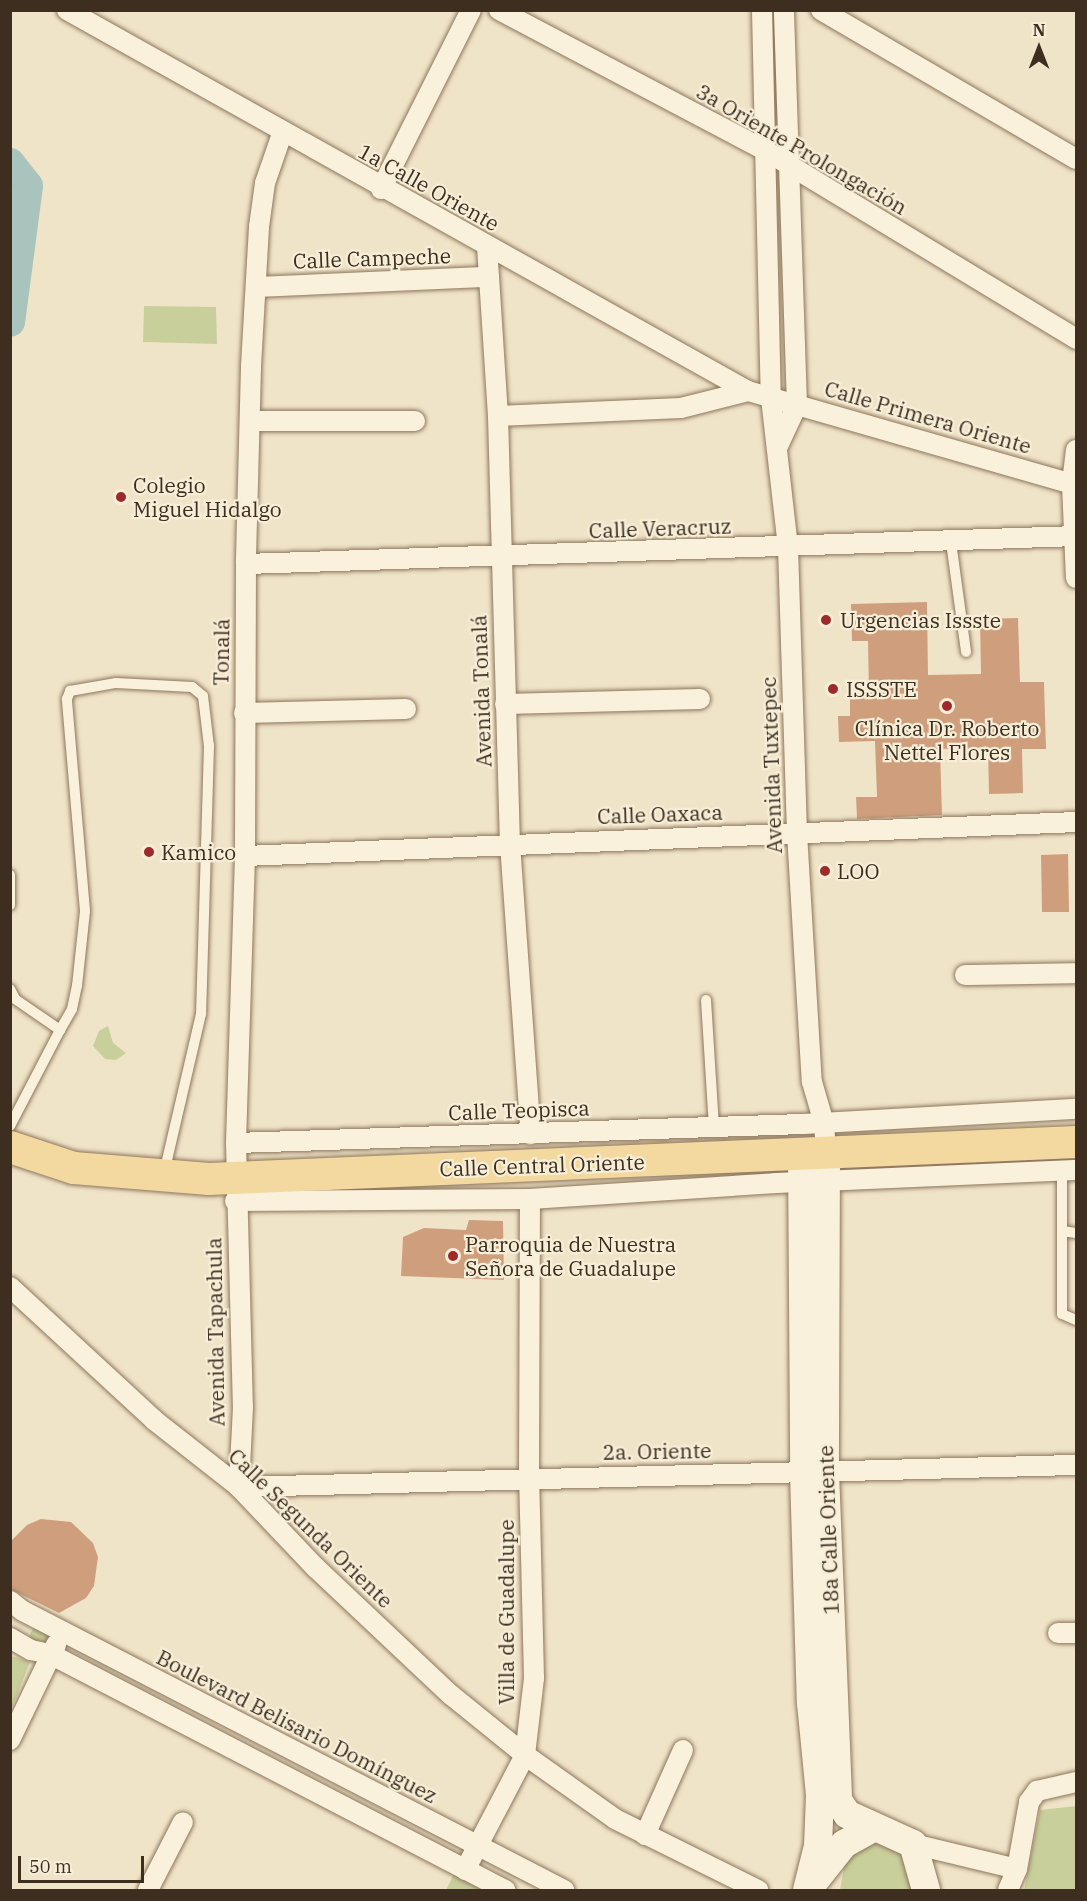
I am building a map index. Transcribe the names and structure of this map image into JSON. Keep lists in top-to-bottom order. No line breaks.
{"streets":{"main road":["Calle Central Oriente","18a Calle Oriente"],"street":["3a Oriente Prolongación","1a Calle Oriente","Calle Campeche","Calle Primera Oriente","Calle Veracruz","Tonalá","Avenida Tonalá","Avenida Tuxtepec","Calle Oaxaca","Calle Teopisca","Avenida Tapachula","2a. Oriente","Calle Segunda Oriente","Villa de Guadalupe","Boulevard Belisario Domínguez"]},"crossings":[["3a Oriente Prolongación","Avenida Tuxtepec"],["1a Calle Oriente","Calle Primera Oriente"],["1a Calle Oriente","Tonalá"],["1a Calle Oriente","Avenida Tonalá"],["1a Calle Oriente","Avenida Tuxtepec"],["Calle Campeche","Tonalá"],["Calle Campeche","Avenida Tonalá"],["Calle Primera Oriente","Avenida Tuxtepec"],["Calle Veracruz","Tonalá"],["Calle Veracruz","Avenida Tonalá"],["Calle Veracruz","Avenida Tuxtepec"],["Tonalá","Calle Oaxaca"],["Tonalá","Calle Teopisca"],["Tonalá","Calle Central Oriente"],["Tonalá","Avenida Tapachula"],["Avenida Tonalá","Calle Oaxaca"],["Avenida Tonalá","Calle Teopisca"],["Avenida Tuxtepec","Calle Oaxaca"],["Avenida Tuxtepec","Calle Teopisca"],["Avenida Tuxtepec","Calle Central Oriente"],["Avenida Tuxtepec","18a Calle Oriente"],["Calle Teopisca","Calle Central Oriente"],["Calle Teopisca","18a Calle Oriente"],["Calle Central Oriente","Avenida Tapachula"],["Calle Central Oriente","18a Calle Oriente"],["Avenida Tapachula","2a. Oriente"],["Avenida Tapachula","Calle Segunda Oriente"],["2a. Oriente","Calle Segunda Oriente"],["2a. Oriente","18a Calle Oriente"],["2a. Oriente","Villa de Guadalupe"],["Calle Segunda Oriente","Villa de Guadalupe"]],"places":["Colegio Miguel Hidalgo","Urgencias Issste","ISSSTE","Clínica Dr. Roberto Nettel Flores","Kamico","LOO","Parroquia de Nuestra Señora de Guadalupe"],"scale_bar":"50 m","north":"top"}
